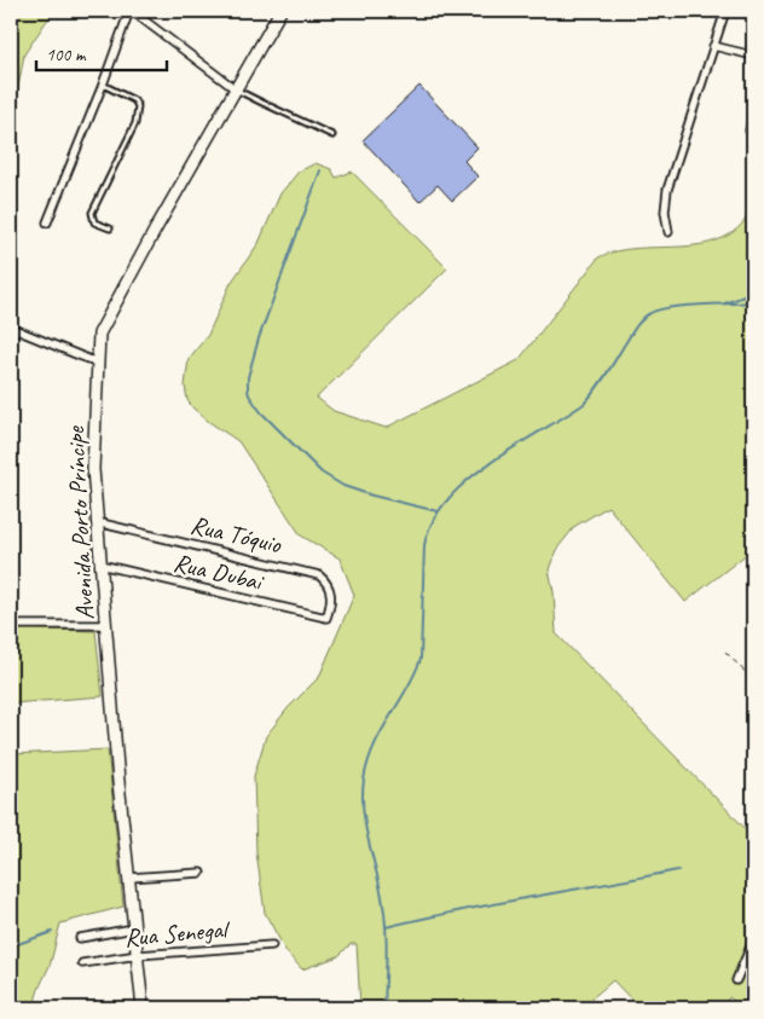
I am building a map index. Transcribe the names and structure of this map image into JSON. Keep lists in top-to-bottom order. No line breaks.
{"streets":{"street":["Avenida Porto Príncipe","Rua Tóquio","Rua Dubai","Rua Senegal"]},"crossings":[["Avenida Porto Príncipe","Rua Tóquio"],["Avenida Porto Príncipe","Rua Dubai"],["Avenida Porto Príncipe","Rua Senegal"],["Rua Tóquio","Rua Dubai"]],"scale_bar":"100 m"}
